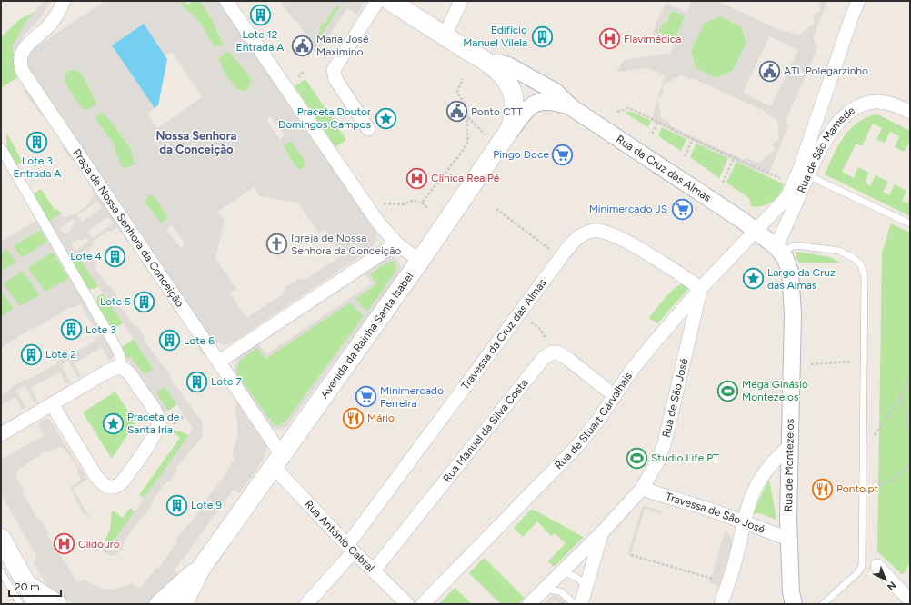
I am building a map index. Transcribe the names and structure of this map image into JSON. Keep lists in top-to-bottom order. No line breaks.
{"streets":{"main road":["Avenida da Rainha Santa Isabel"],"street":["Rua de São Mamede","Rua da Cruz das Almas","Praça de Nossa Senhora da Conceição","Travessa da Cruz das Almas","Rua de São José","Rua de Stuart Carvalhais","Rua Manuel da Silva Costa","Rua de Montezelos","Travessa de São José","Rua António Cabral"]},"crossings":[["Rua de São Mamede","Rua de Montezelos"],["Rua da Cruz das Almas","Rua de Stuart Carvalhais"],["Rua da Cruz das Almas","Rua de Montezelos"],["Praça de Nossa Senhora da Conceição","Avenida da Rainha Santa Isabel"],["Praça de Nossa Senhora da Conceição","Rua António Cabral"],["Travessa da Cruz das Almas","Rua de São José"],["Travessa da Cruz das Almas","Rua de Stuart Carvalhais"],["Travessa da Cruz das Almas","Rua António Cabral"],["Avenida da Rainha Santa Isabel","Rua António Cabral"],["Rua de São José","Rua de Stuart Carvalhais"],["Rua de São José","Travessa de São José"],["Rua de Stuart Carvalhais","Rua Manuel da Silva Costa"],["Rua de Stuart Carvalhais","Rua de Montezelos"],["Rua Manuel da Silva Costa","Rua António Cabral"],["Rua de Montezelos","Travessa de São José"]],"districts":["Nossa Senhora da Conceição"],"places":{"building":["Lote 12 Entrada A","Edifício Manuel Vilela","Lote 3 Entrada A","Lote 4","Lote 5","Lote 3","Lote 6","Lote 2","Lote 7","Lote 9"],"hospital":["Flavimédica","Clínica RealPé","Clidouro"],"public building":["Maria José Maximino","ATL Polegarzinho","Ponto CTT"],"place":["Praceta Doutor Domingos Campos","Largo da Cruz das Almas","Praceta de Santa Iria"],"supermarket":["Pingo Doce","Minimercado JS","Minimercado Ferreira"],"church":["Igreja de Nossa Senhora da Conceição"],"sports":["Mega Ginásio Montezelos","Studio Life PT"],"restaurant":["Mário","Ponto.pt"]},"scale_bar":"20 m","north":"bottom right"}
